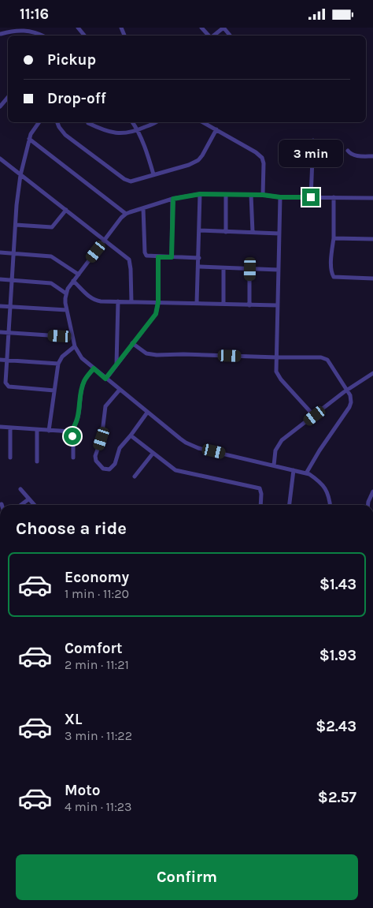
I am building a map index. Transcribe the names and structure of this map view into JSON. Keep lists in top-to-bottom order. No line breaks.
{"page":{"status":"11:16","banner":["Pickup","Drop-off"],"bubble":"3 min","heading":"Choose a ride","list":[{"name":"Economy","note":"1 min · 11:20","value":"$1.43"},{"name":"Comfort","note":"2 min · 11:21","value":"$1.93"},{"name":"XL","note":"3 min · 11:22","value":"$2.43"},{"name":"Moto","note":"4 min · 11:23","value":"$2.57"}],"buttons":"Confirm"}}
